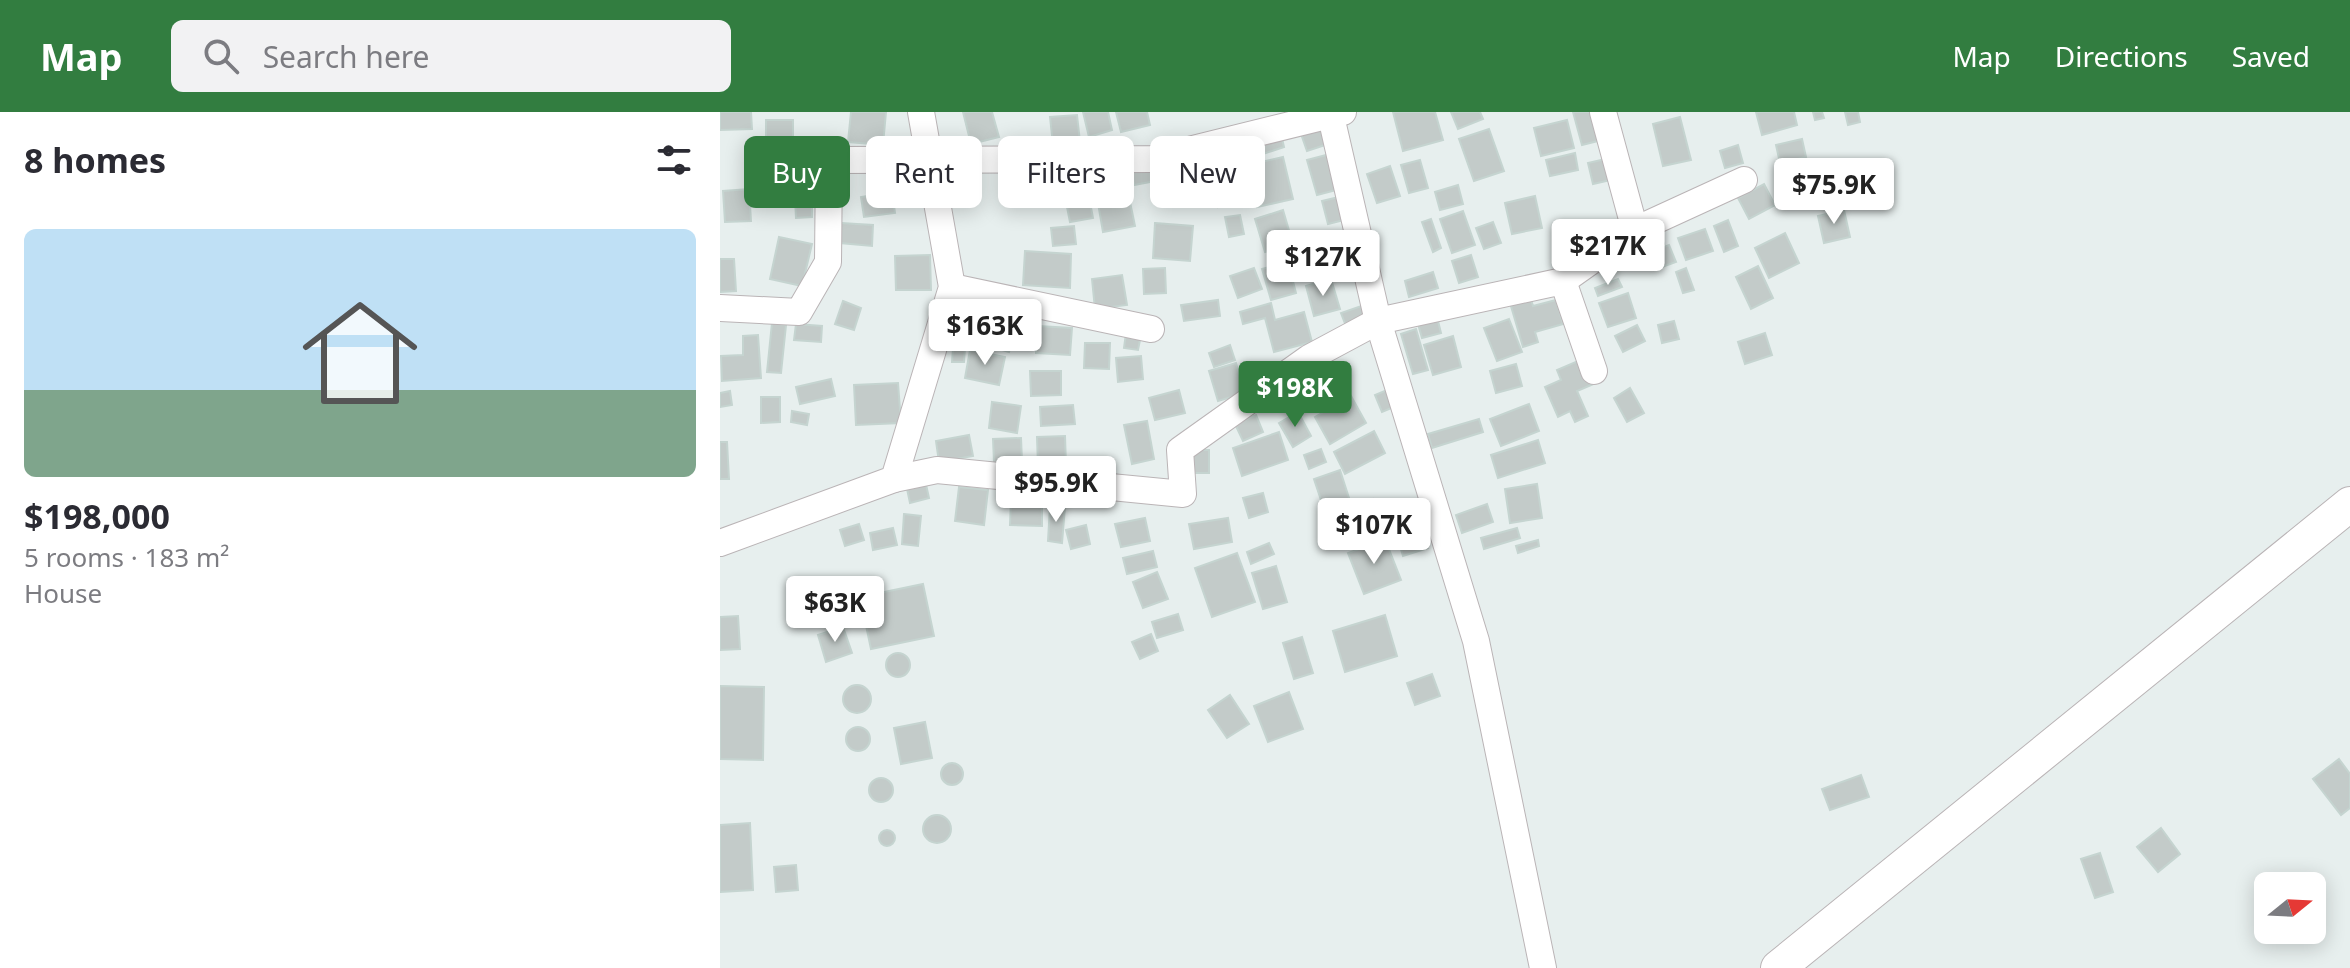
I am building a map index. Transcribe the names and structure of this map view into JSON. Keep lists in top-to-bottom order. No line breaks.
{"north":"right","page":{"header":"Map","search":"Search here","nav":["Map","Directions","Saved"],"heading":"8 homes","chip":["Buy","Rent","Filters","New"],"price":["$75.9K","$217K","$127K","$163K","$198K","$95.9K","$107K","$63K"],"list":[{"name":"$198,000","note":"5 rooms · 183 m² · House"}]}}
